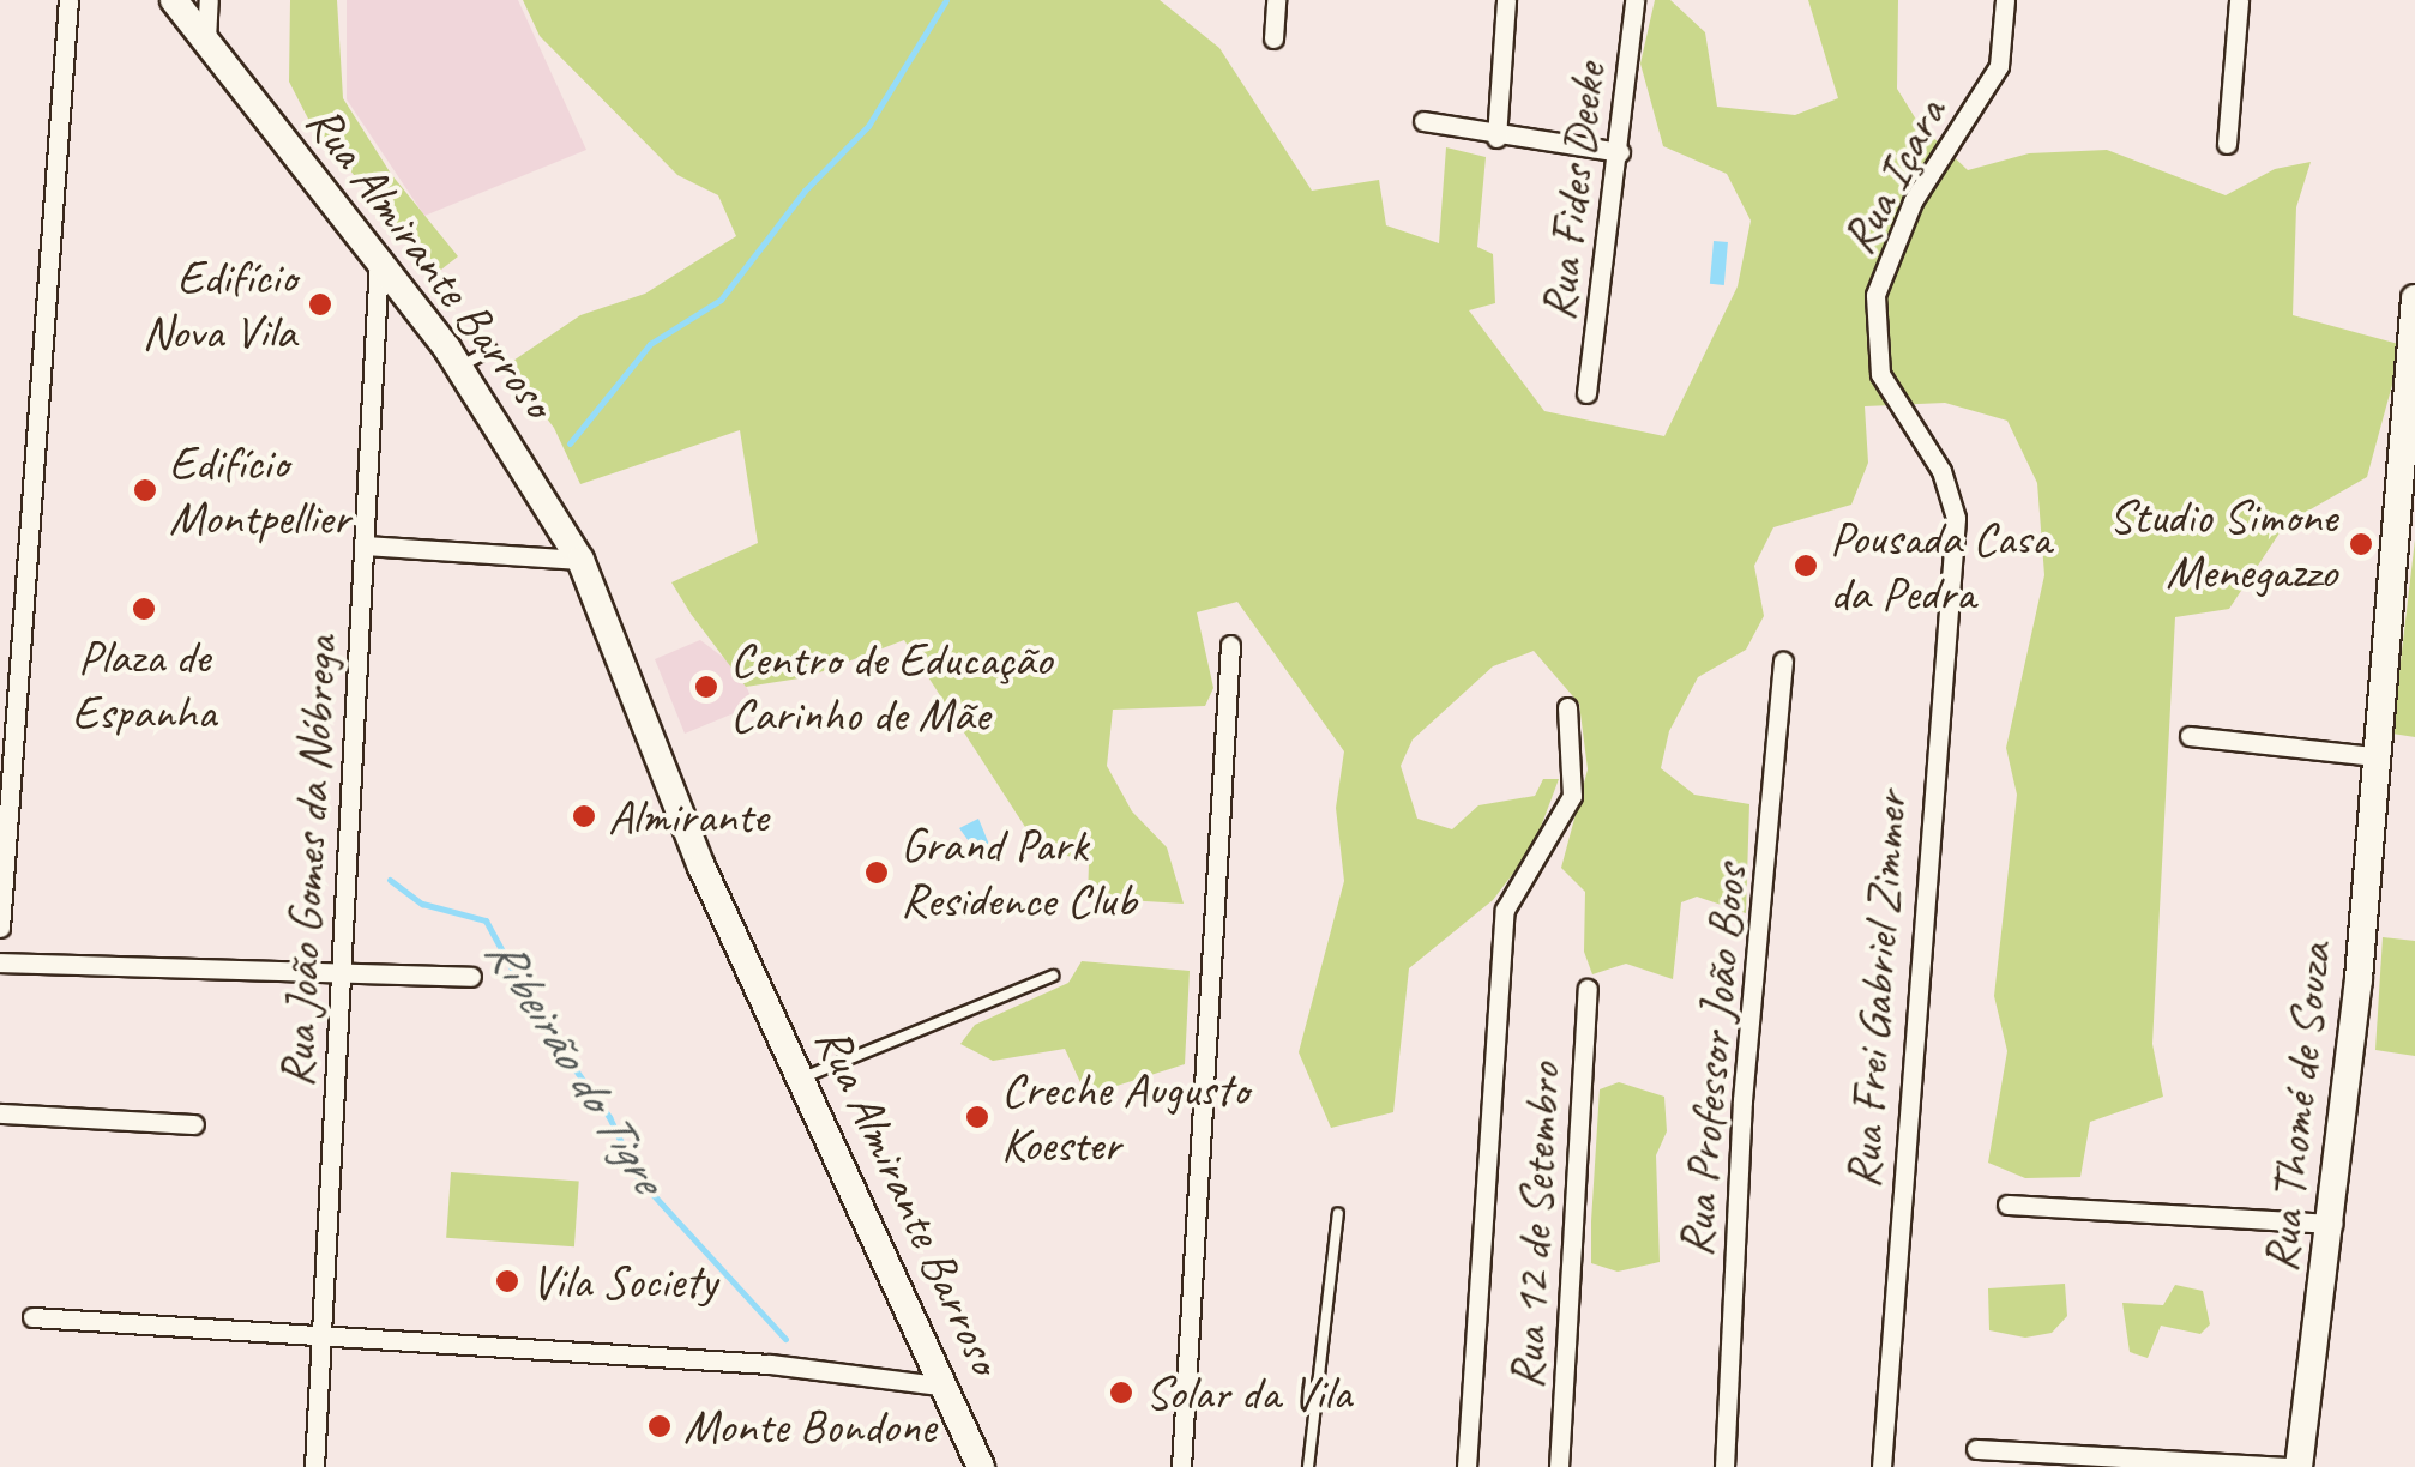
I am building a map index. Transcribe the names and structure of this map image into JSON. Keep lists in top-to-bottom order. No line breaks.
{"streets":{"main road":["Rua Almirante Barroso","Rua Thomé de Souza"],"street":["Rua Içara","Rua Fides Deeke","Rua João Gomes da Nóbrega","Rua Frei Gabriel Zimmer","Rua Professor João Boos","Rua 12 de Setembro"]},"crossings":[["Rua Içara","Rua Frei Gabriel Zimmer"],["Rua Almirante Barroso","Rua João Gomes da Nóbrega"]],"water":["Ribeirão do Tigre"],"places":["Edifício Nova Vila","Edifício Montpellier","Studio Simone Menegazzo","Pousada Casa da Pedra","Plaza de Espanha","Centro de Educação Carinho de Mãe","Almirante","Grand Park Residence Club","Creche Augusto Koester","Vila Society","Solar da Vila","Monte Bondone"]}
